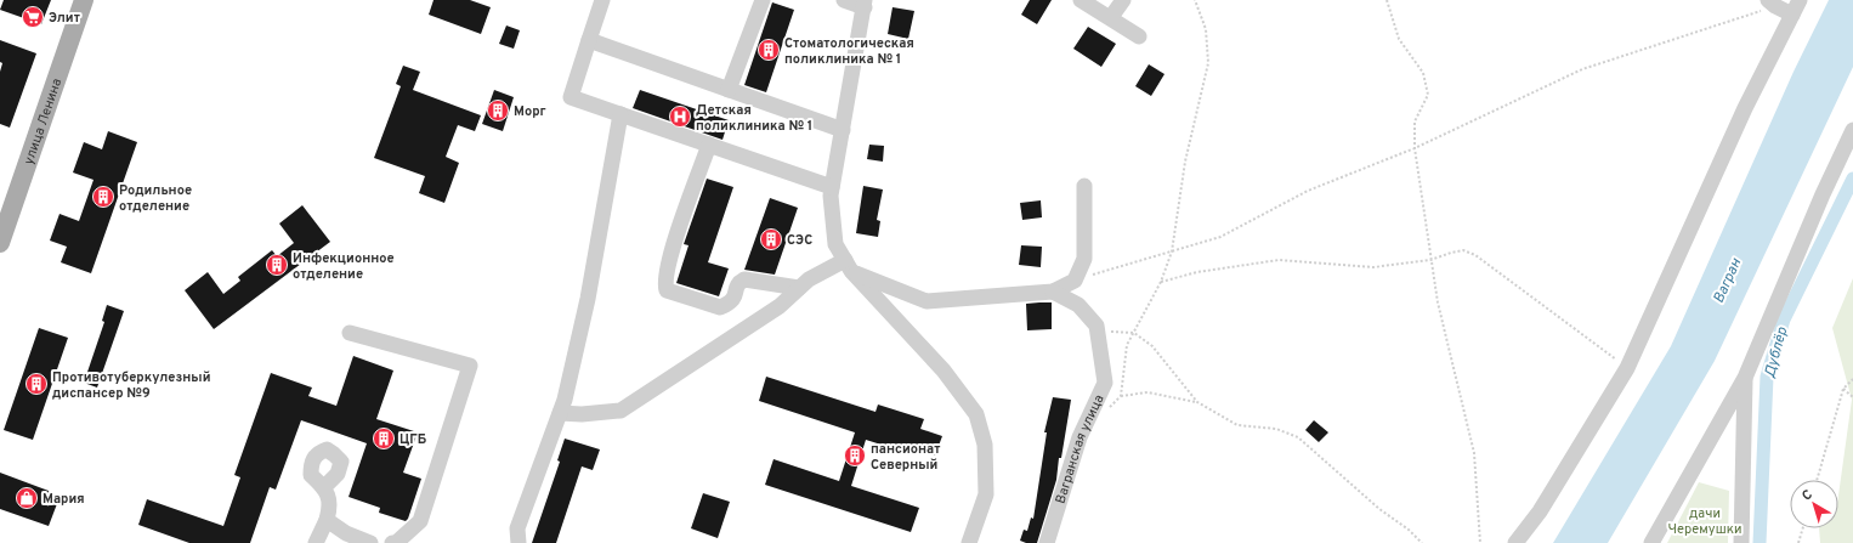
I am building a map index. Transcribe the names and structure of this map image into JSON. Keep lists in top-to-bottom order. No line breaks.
{"streets":{"main road":["улица Ленина"],"street":["Вагранская улица"]},"water":["Вагран","Дублёр"],"parks":["дачи Черемушки"],"places":{"supermarket":["Элит"],"building":["Стоматологическая поликлиника № 1","Морг","Родильное отделение","СЭС","Инфекционное отделение","Противотуберкулезный диспансер №9","ЦГБ","пансионат Северный"],"hospital":["Детская поликлиника № 1"],"shop":["Мария"]},"north":"top left"}
